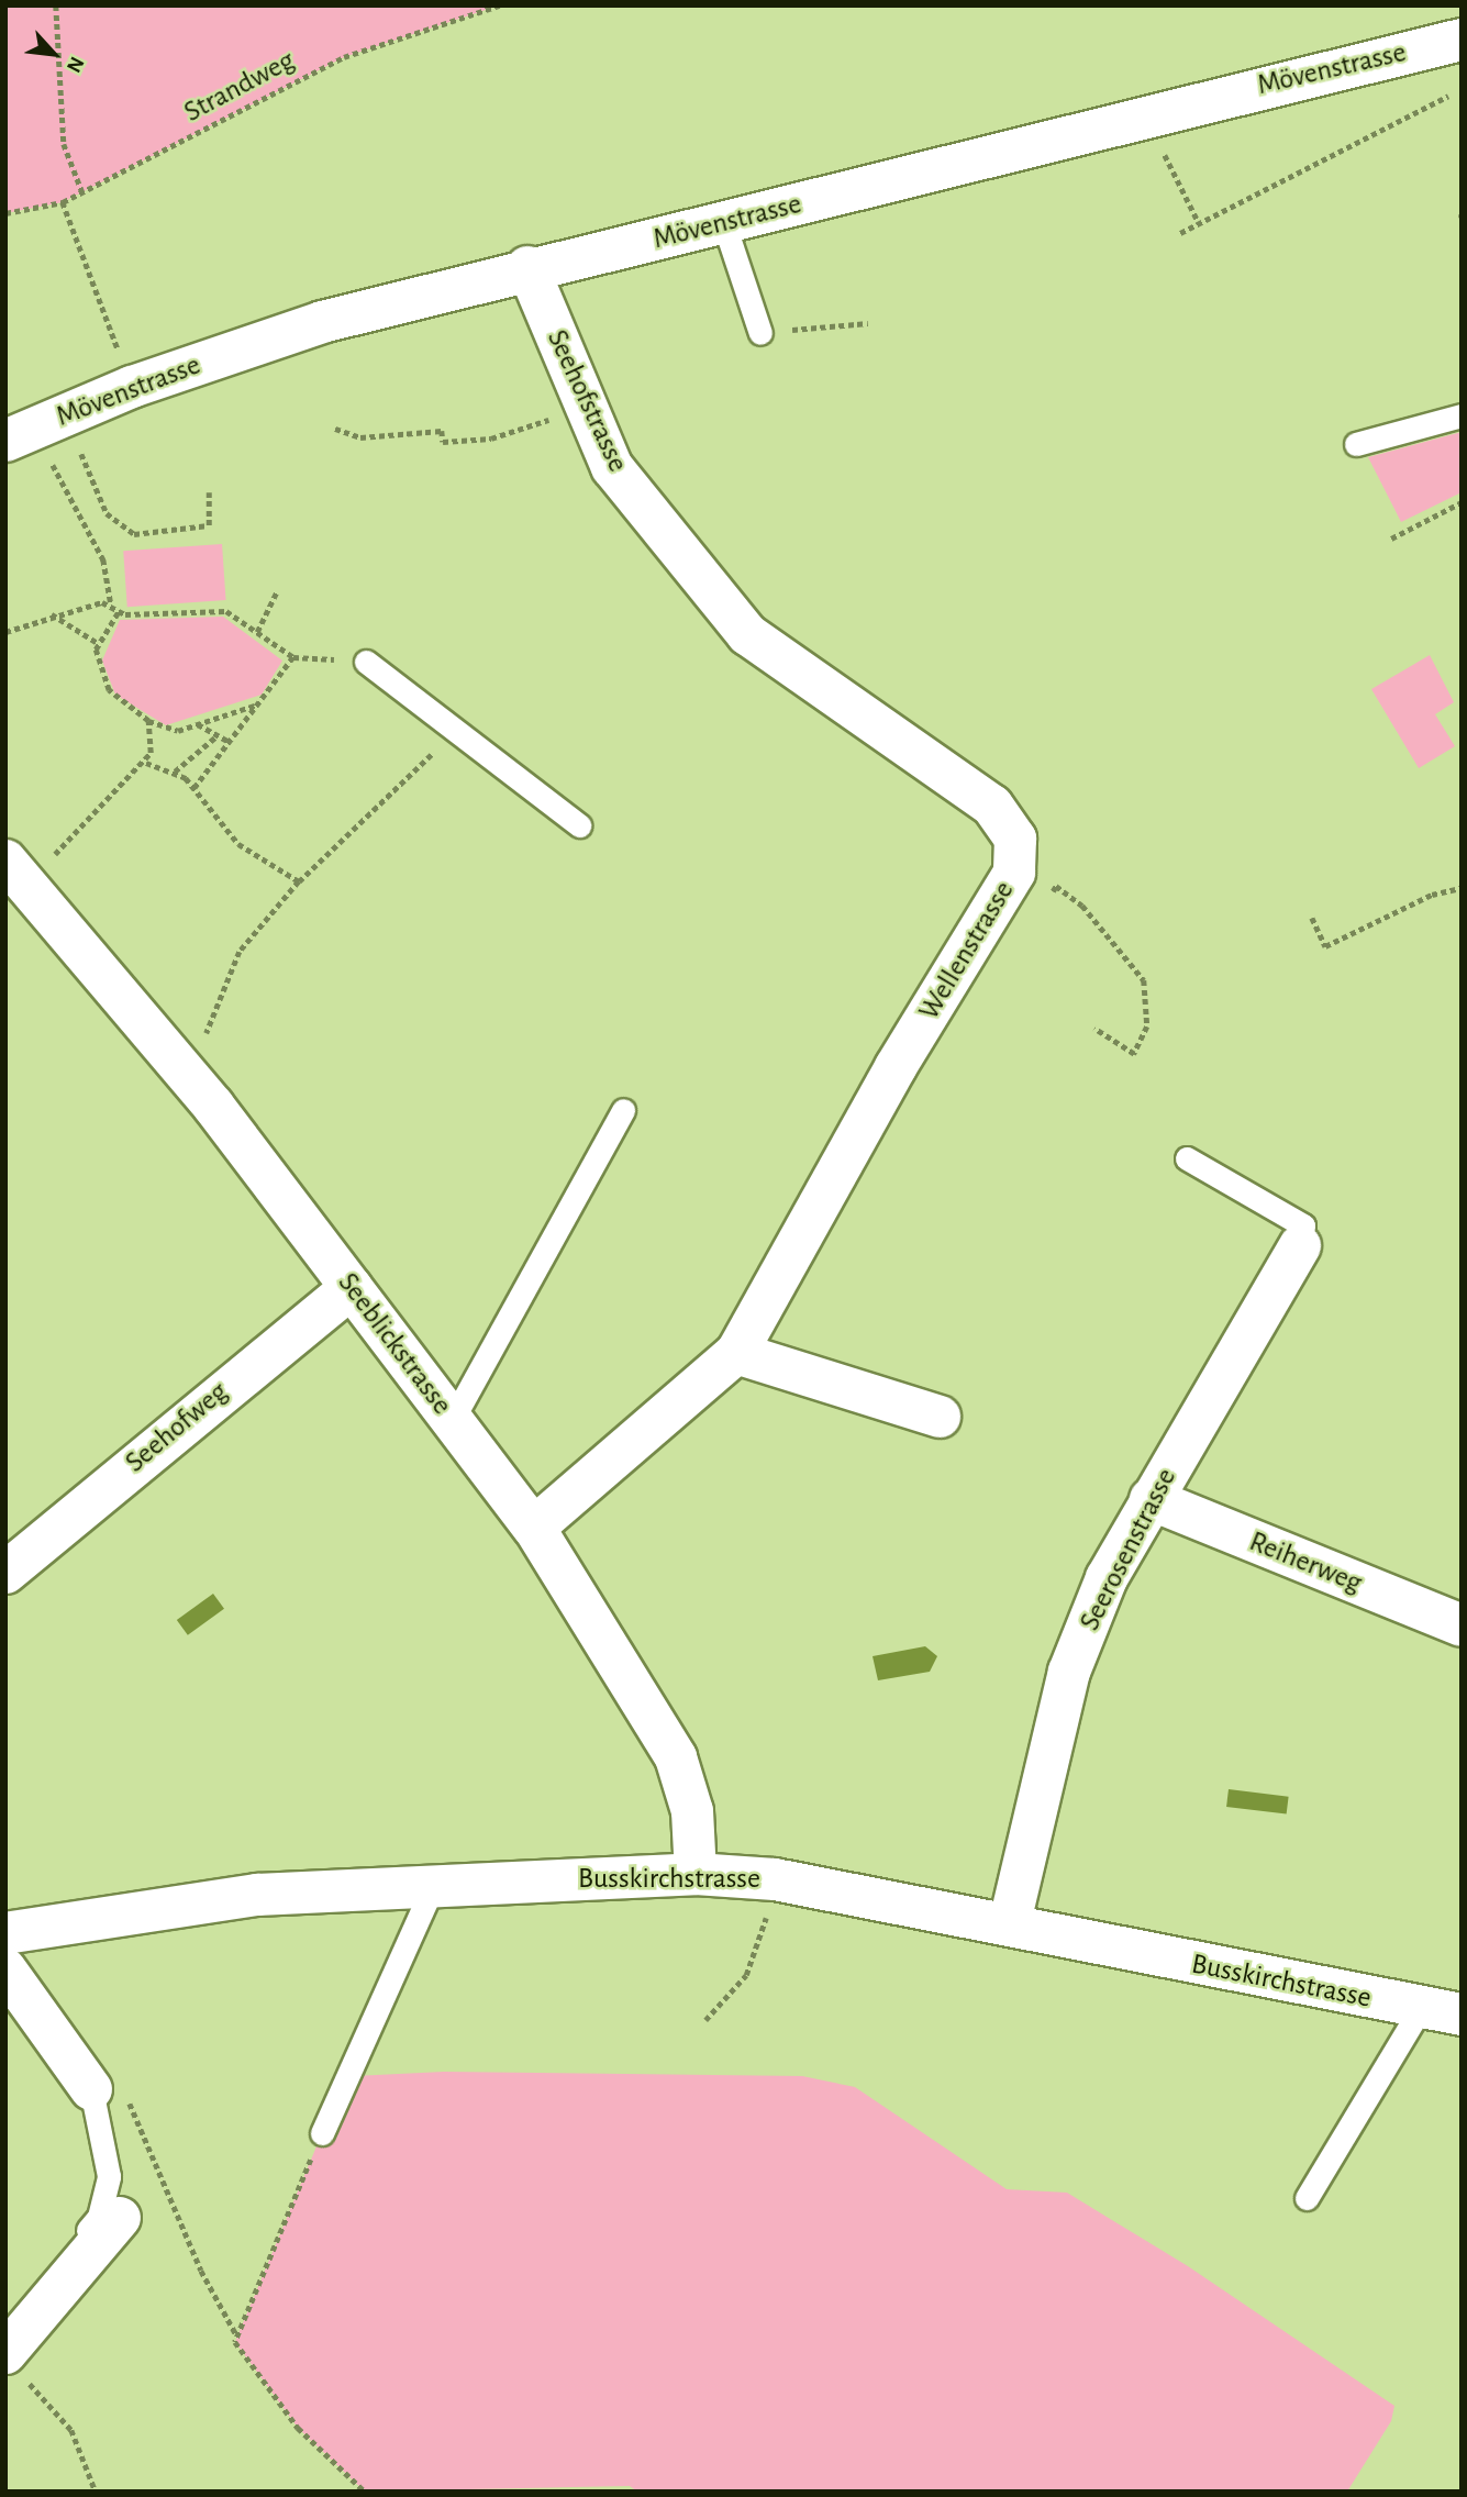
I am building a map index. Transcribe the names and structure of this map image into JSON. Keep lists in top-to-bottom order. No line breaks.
{"streets":{"street":["Mövenstrasse","Seehofstrasse","Wellenstrasse","Seeblickstrasse","Seehofweg","Seerosenstrasse","Reiherweg","Busskirchstrasse"],"path":["Strandweg"]},"crossings":[["Mövenstrasse","Seehofstrasse"],["Seehofstrasse","Wellenstrasse"],["Wellenstrasse","Seeblickstrasse"],["Seeblickstrasse","Seehofweg"],["Seeblickstrasse","Busskirchstrasse"],["Seerosenstrasse","Reiherweg"],["Seerosenstrasse","Busskirchstrasse"]],"north":"bottom right"}
